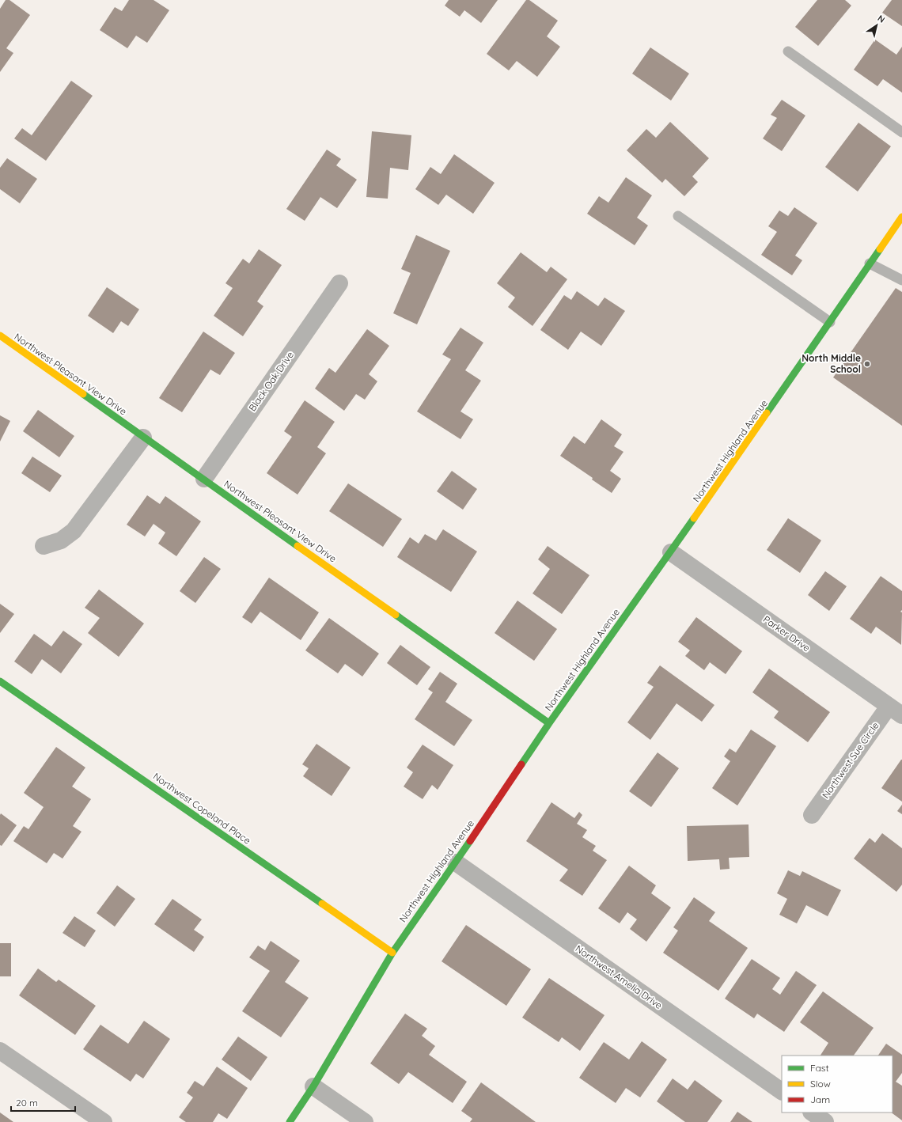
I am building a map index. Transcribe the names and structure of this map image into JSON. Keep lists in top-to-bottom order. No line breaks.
{"streets":{"street":["Northwest Pleasant View Drive","Black Oak Drive","Northwest Highland Avenue","Parker Drive","Northwest Sue Circle","Northwest Copeland Place","Northwest Amelia Drive"]},"crossings":[["Northwest Pleasant View Drive","Black Oak Drive"],["Northwest Pleasant View Drive","Northwest Highland Avenue"],["Northwest Highland Avenue","Parker Drive"],["Northwest Highland Avenue","Northwest Copeland Place"],["Northwest Highland Avenue","Northwest Amelia Drive"],["Parker Drive","Northwest Sue Circle"]],"places":["North Middle School"],"legend":["Fast","Slow","Jam"],"scale_bar":"20 m","north":"top right"}
